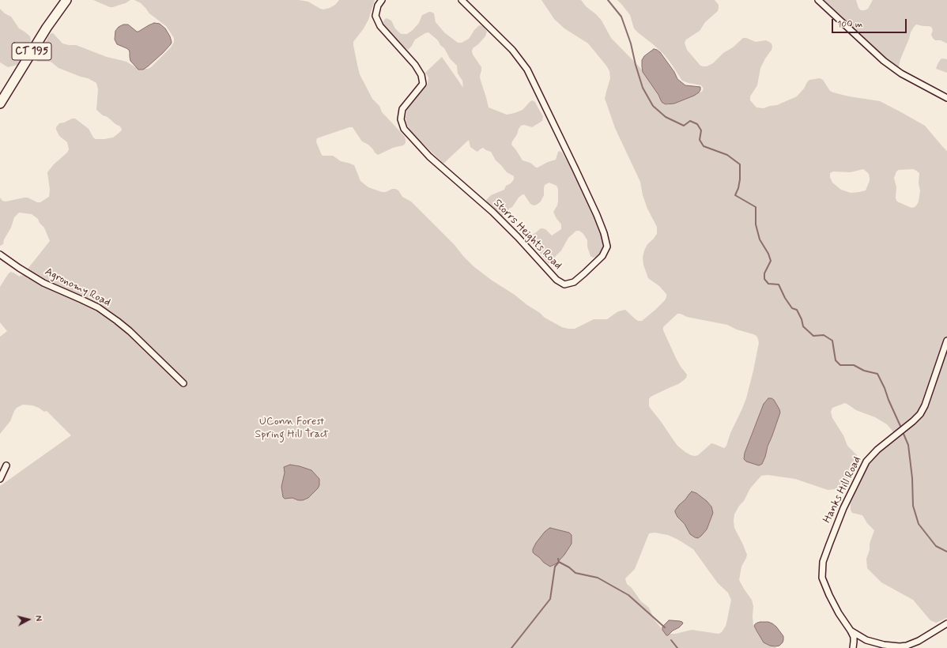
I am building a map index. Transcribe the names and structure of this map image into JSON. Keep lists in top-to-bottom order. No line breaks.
{"streets":{"main road":["CT 195"],"street":["Storrs Heights Road","Agronomy Road","Hanks Hill Road"]},"parks":["UConn Forest Spring Hill Tract"],"scale_bar":"100 m","north":"right"}
